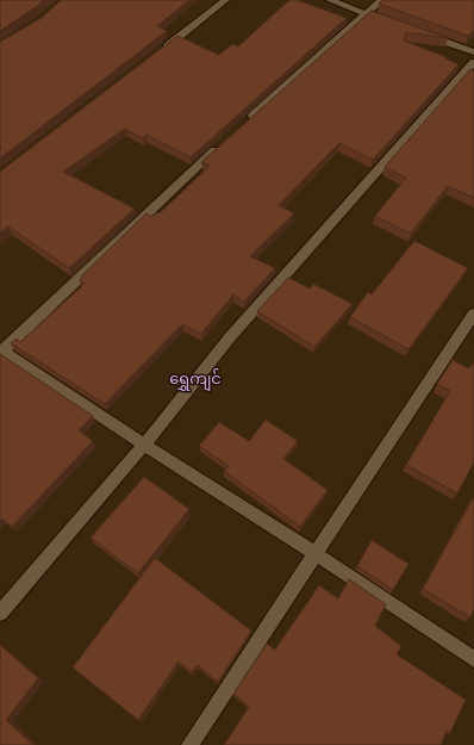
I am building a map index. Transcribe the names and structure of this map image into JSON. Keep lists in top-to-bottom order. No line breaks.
{"districts":["ရွှေကျင်"]}
